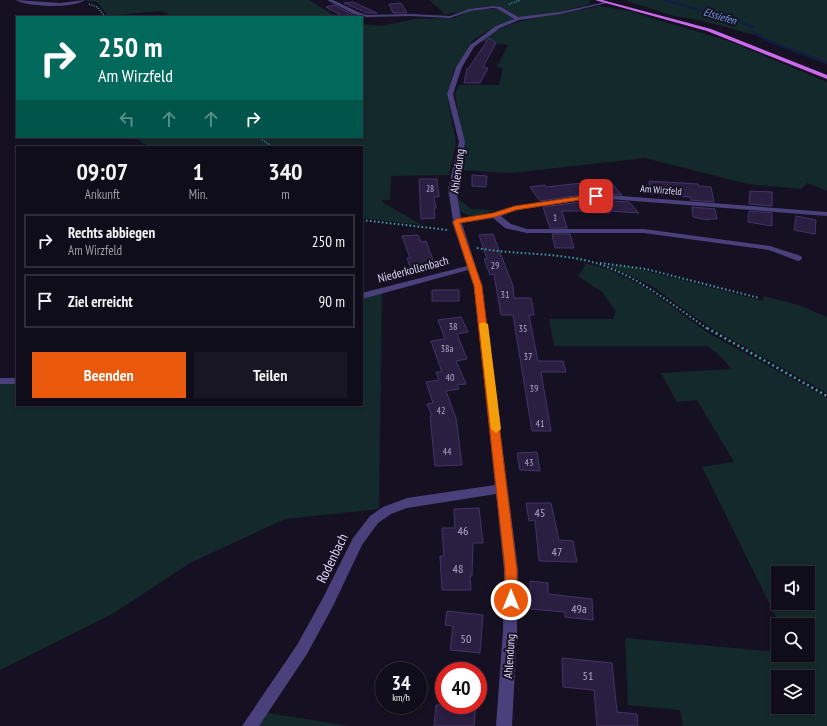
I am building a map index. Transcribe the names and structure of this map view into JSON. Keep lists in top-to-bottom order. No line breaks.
{"streets":{"street":["Ahlendung","Am Wirzfeld","Niederkollenbach","Rodenbach"]},"crossings":[["Ahlendung","Am Wirzfeld"],["Ahlendung","Niederkollenbach"],["Ahlendung","Rodenbach"]],"water":["Elssiefen"],"house_numbers":["28","1","29","31","38","35","38a","37","40","39","42","41","44","43","45","46","47","48","49a","50","51"],"page":{"turn":["250 m","Am Wirzfeld"],"eta":["09:07","Ankunft","1","Min.","340","m"],"list":[{"name":"Rechts abbiegen","note":"Am Wirzfeld","value":"250 m"},{"name":"Ziel erreicht","value":"90 m"}],"buttons":["Beenden","Teilen"],"speed":"34 km/h","limit":"40"}}
